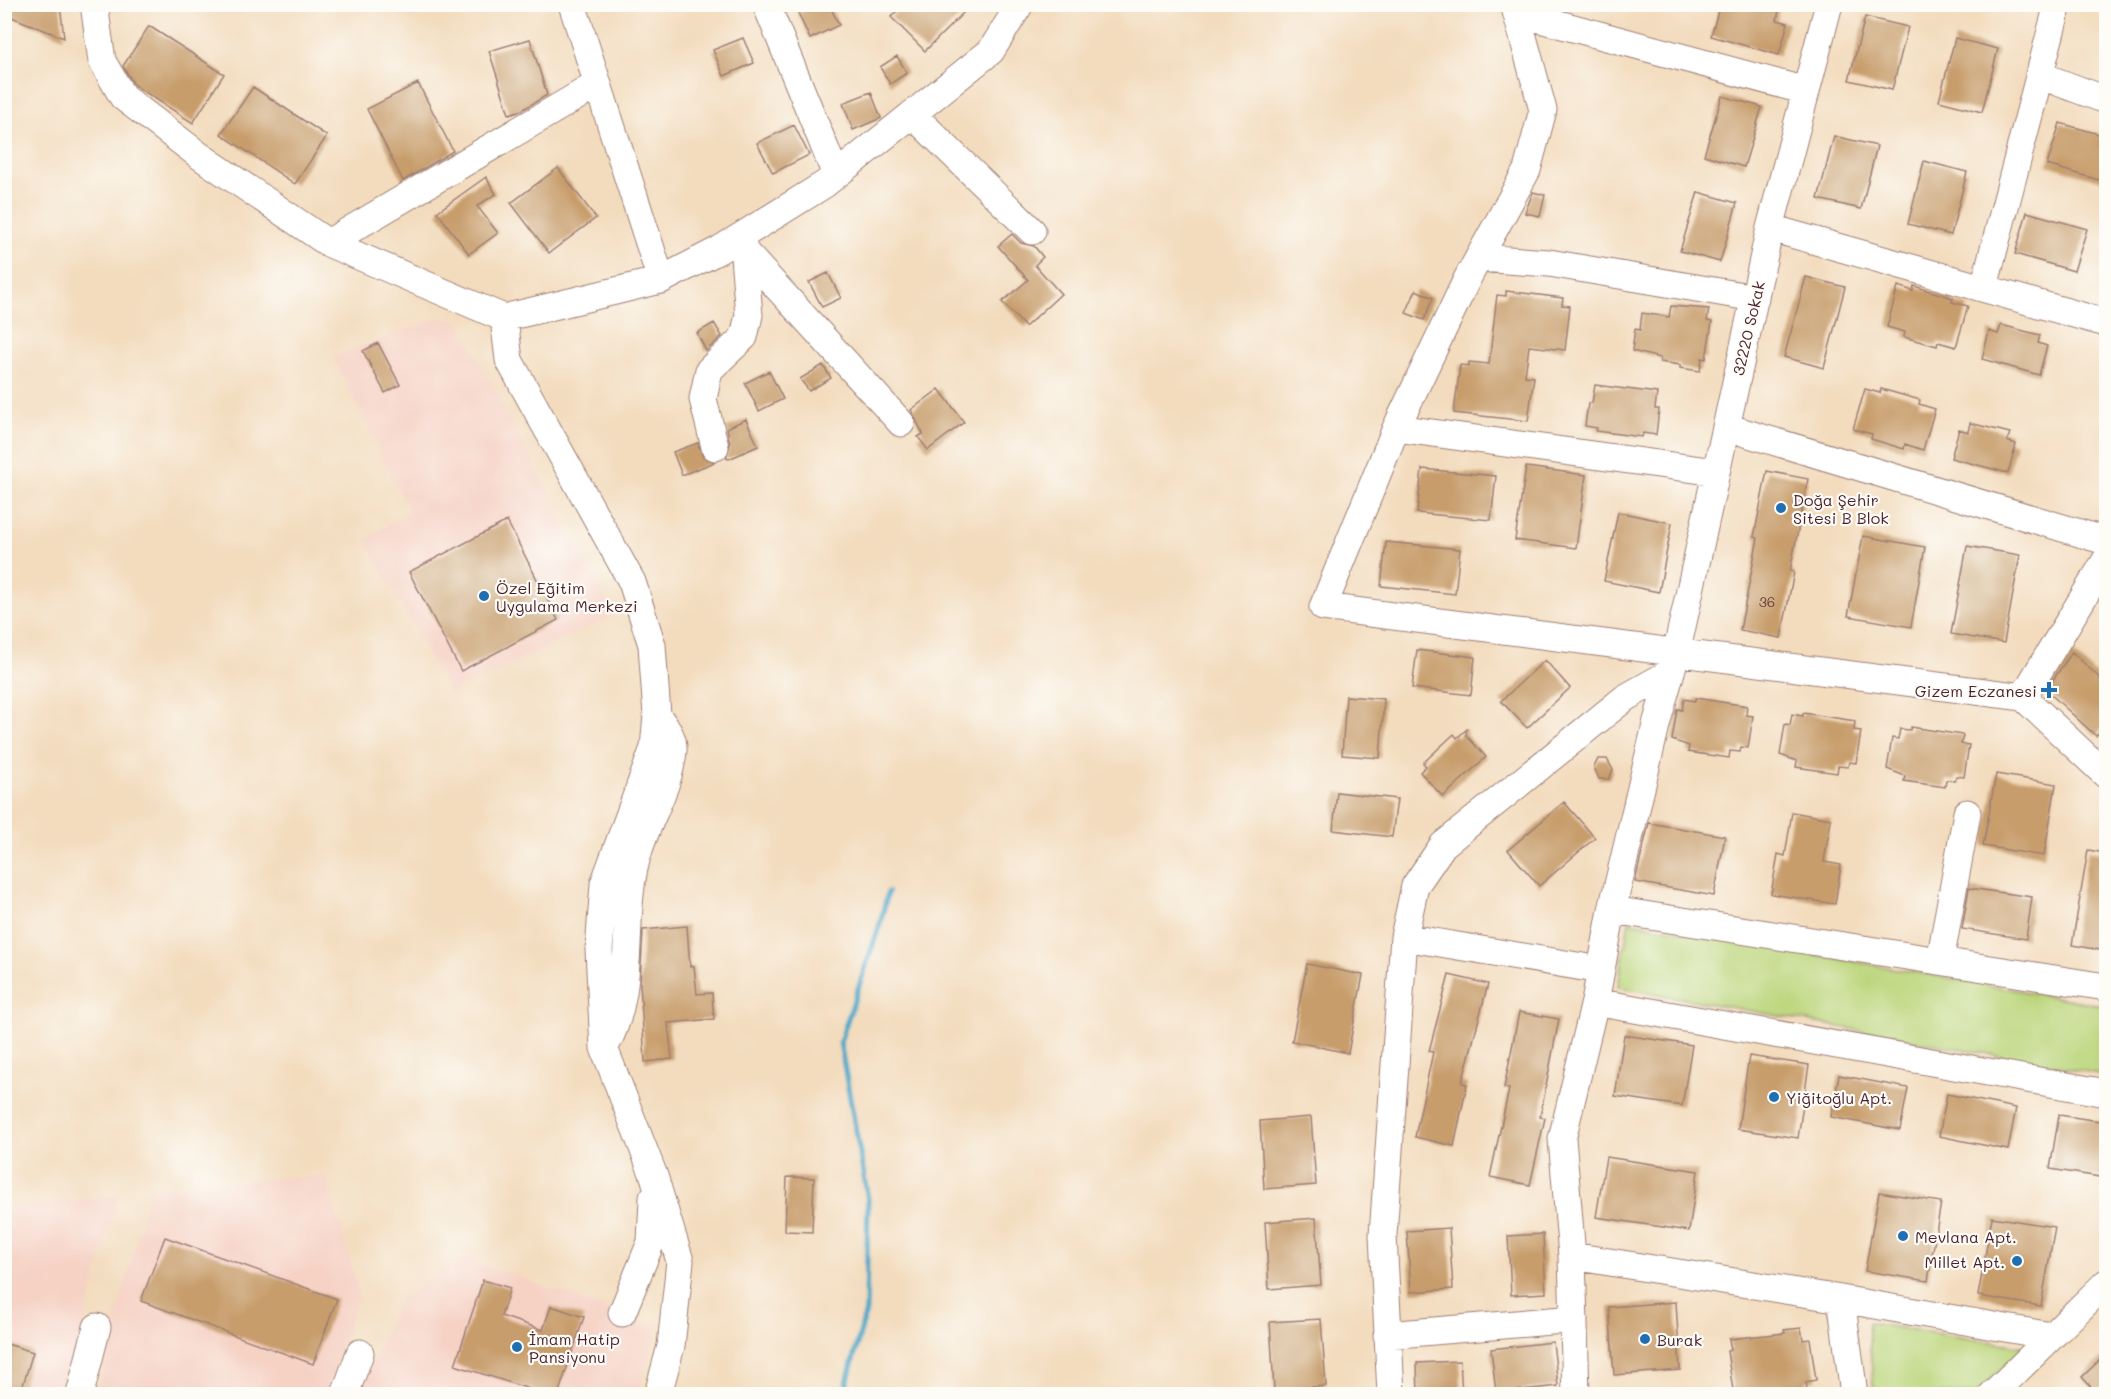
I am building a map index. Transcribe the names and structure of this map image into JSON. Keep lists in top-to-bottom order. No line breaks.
{"streets":{"street":["32220 Sokak"]},"places":{"other":["Doğa Şehir Sitesi B Blok","Özel Eğitim Uygulama Merkezi","Yiğitoğlu Apt.","Mevlana Apt.","Millet Apt.","Burak","İmam Hatip Pansiyonu"],"health":["Gizem Eczanesi"]},"house_numbers":["36"]}
